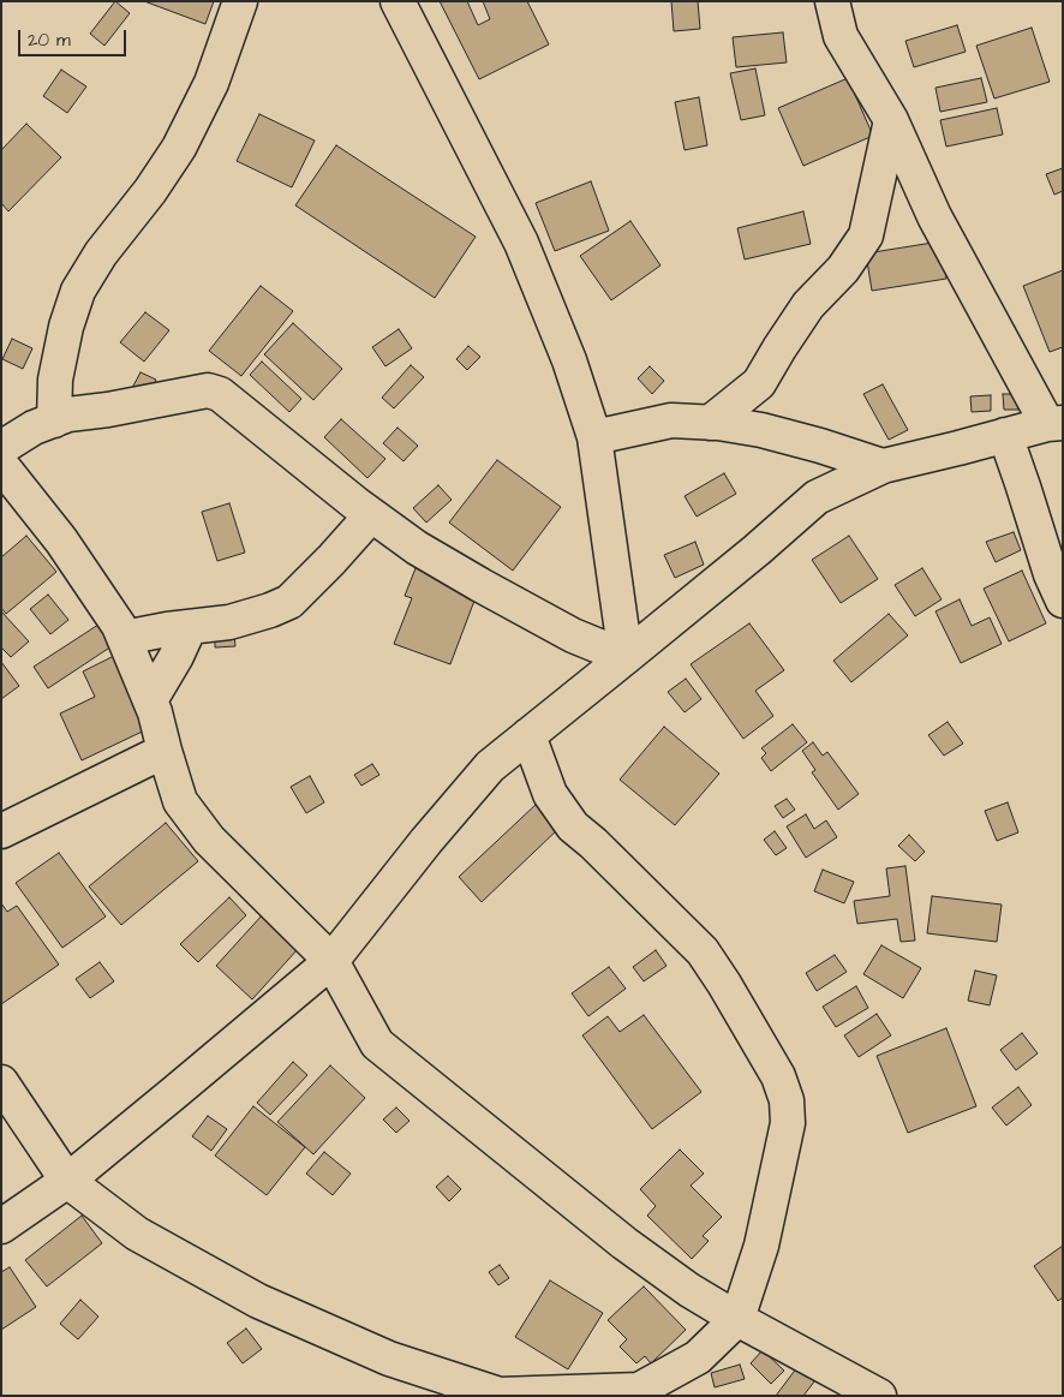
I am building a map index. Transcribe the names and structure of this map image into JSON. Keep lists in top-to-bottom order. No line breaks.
{"scale_bar":"20 m"}
